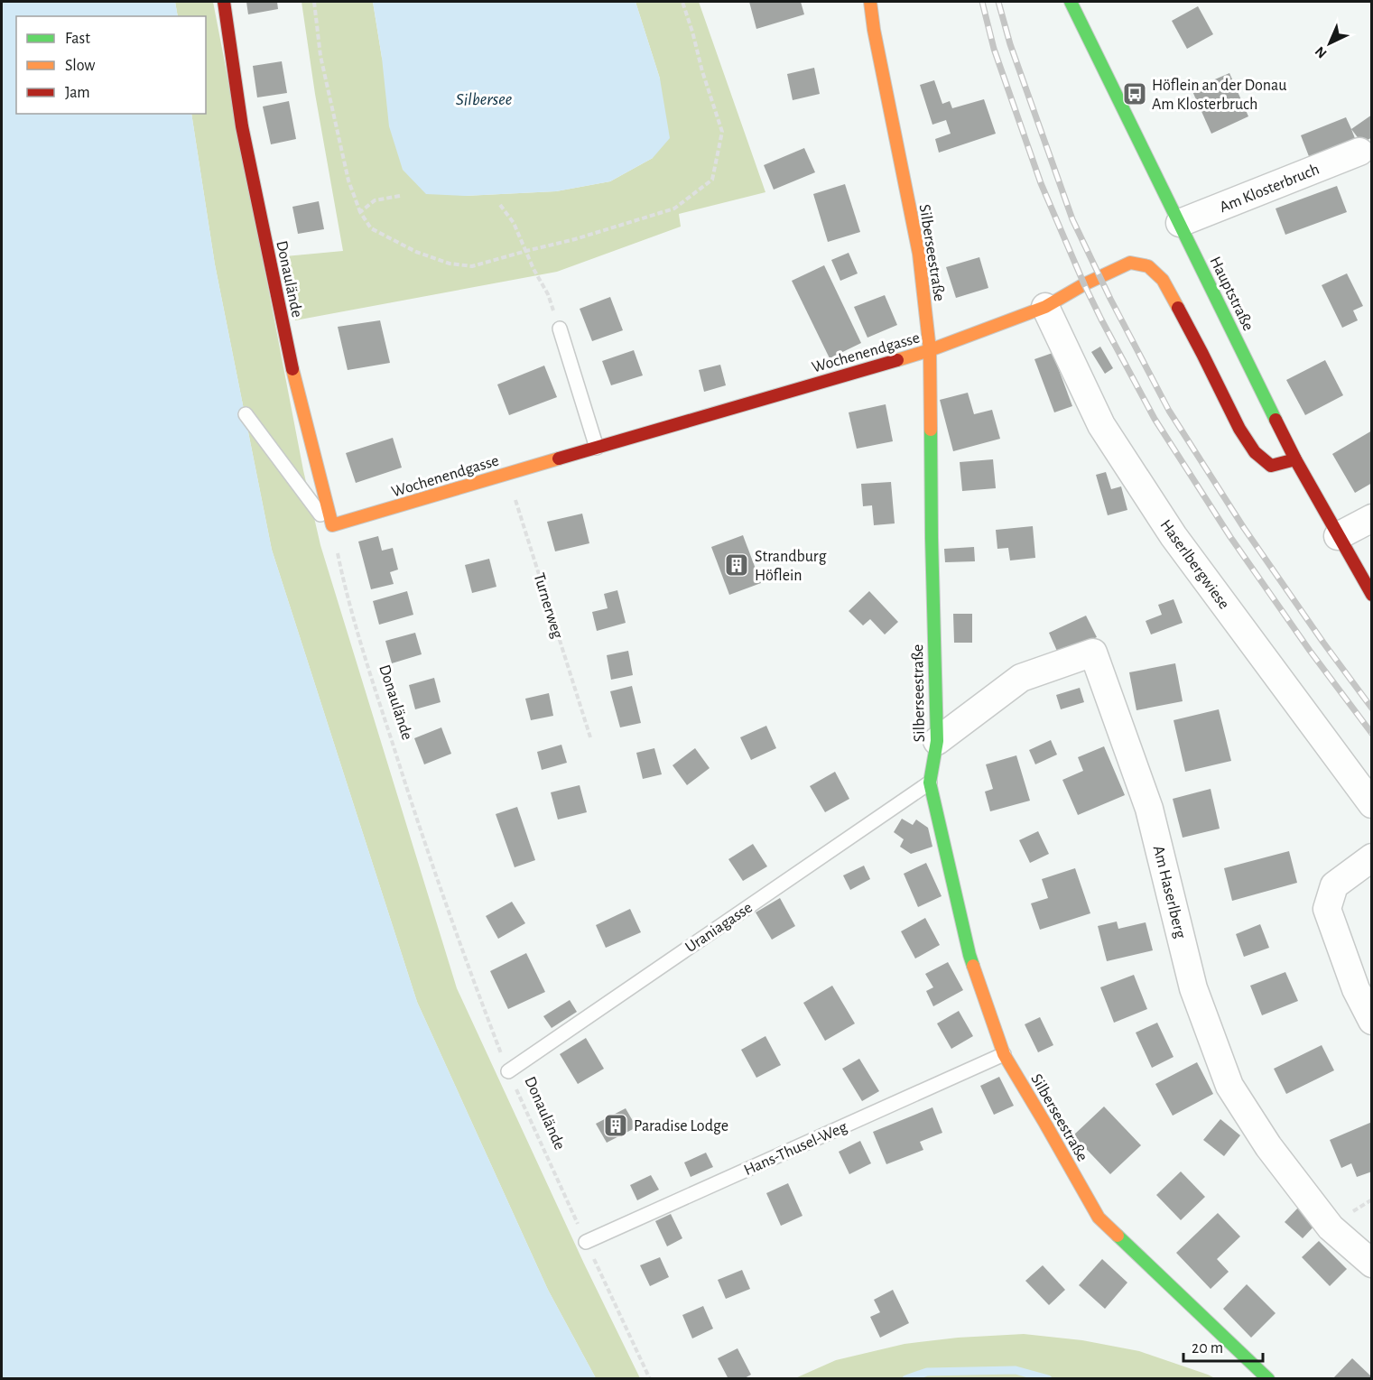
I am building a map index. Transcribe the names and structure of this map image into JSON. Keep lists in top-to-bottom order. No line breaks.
{"streets":{"street":["Am Klosterbruch","Silberseestraße","Donaulände","Hauptstraße","Wochenendgasse","Haserlbergwiese","Am Haserlberg"],"lane":["Uraniagasse","Hans-Thusel-Weg"],"path":["Turnerweg"]},"crossings":[["Am Klosterbruch","Hauptstraße"],["Silberseestraße","Wochenendgasse"],["Silberseestraße","Am Haserlberg"],["Silberseestraße","Uraniagasse"],["Silberseestraße","Hans-Thusel-Weg"],["Donaulände","Wochenendgasse"],["Donaulände","Uraniagasse"],["Donaulände","Hans-Thusel-Weg"],["Hauptstraße","Wochenendgasse"],["Wochenendgasse","Haserlbergwiese"],["Wochenendgasse","Turnerweg"]],"water":["Silbersee"],"places":{"bus stop":["Höflein an der Donau Am Klosterbruch"],"building":["Strandburg Höflein","Paradise Lodge"]},"legend":["Fast","Slow","Jam"],"scale_bar":"20 m","north":"bottom left"}
